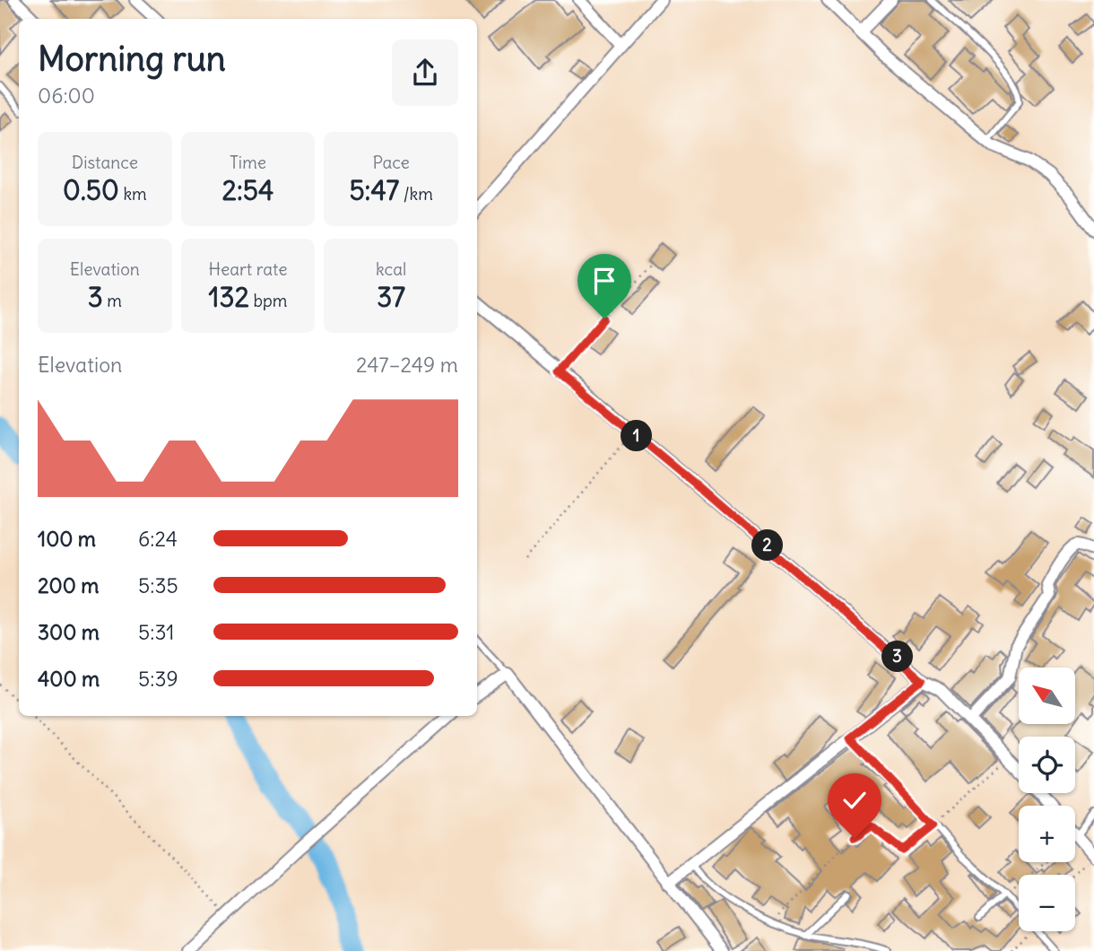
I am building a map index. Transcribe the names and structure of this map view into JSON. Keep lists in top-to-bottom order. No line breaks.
{"north":"top left","page":{"heading":["Morning run","06:00"],"stats":[["Distance","0.50 km"],["Time","2:54"],["Pace","5:47 /km"],["Elevation","3 m"],["Heart rate","132 bpm"],["kcal","37"]],"chart":["Elevation","247–249 m"],"pins":["1","2","3"],"list":[{"name":"100 m","note":"6:24"},{"name":"200 m","note":"5:35"},{"name":"300 m","note":"5:31"},{"name":"400 m","note":"5:39"}],"map_buttons":["+","−"]}}
